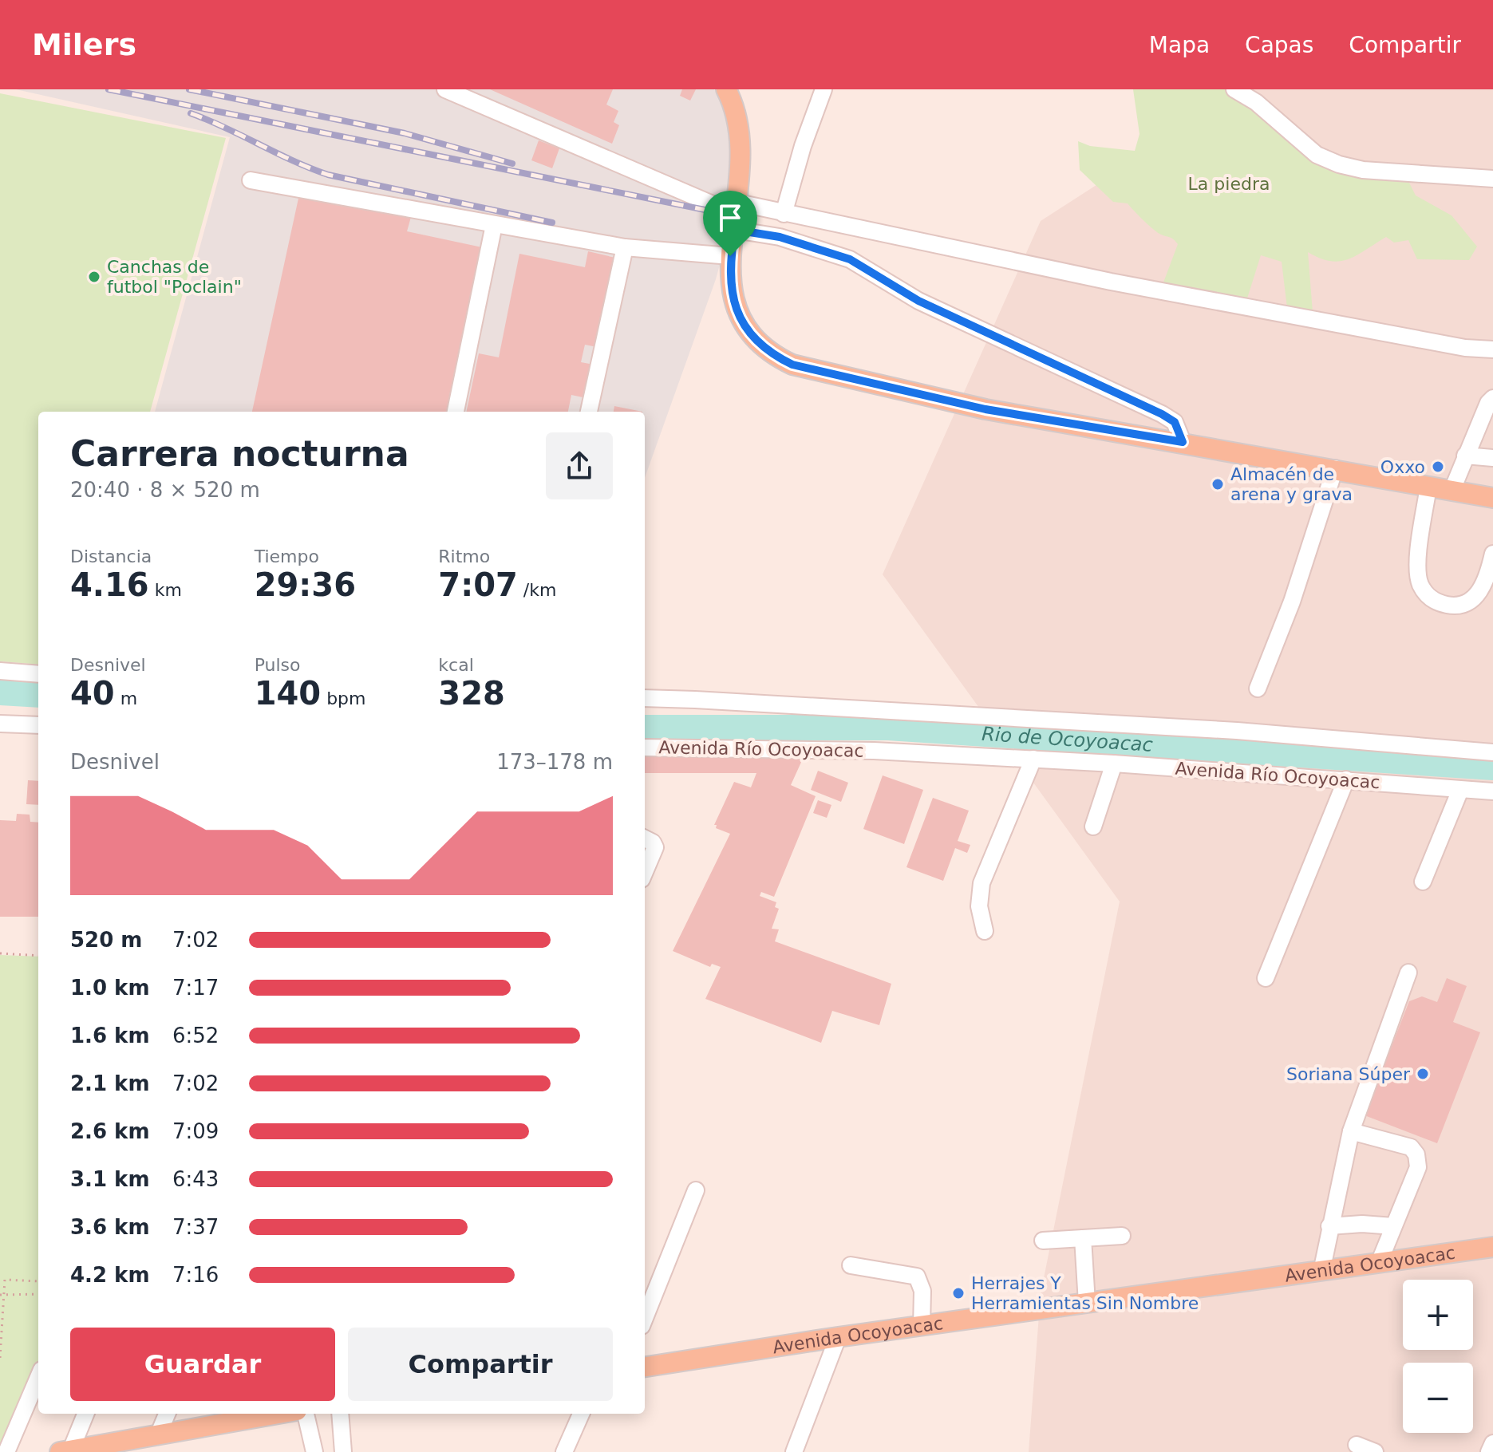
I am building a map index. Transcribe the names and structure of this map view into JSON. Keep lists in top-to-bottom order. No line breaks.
{"streets":{"main road":["Avenida Ocoyoacac"],"street":["Avenida Río Ocoyoacac"]},"water":["Rio de Ocoyoacac"],"parks":["La piedra"],"places":["Canchas de futbol \"Poclain\"","Oxxo","Almacén de arena y grava","Soriana Súper","Herrajes Y Herramientas Sin Nombre"],"page":{"header":"Milers","nav":["Mapa","Capas","Compartir"],"heading":["Carrera nocturna","20:40 · 8 × 520 m"],"stats":[["Distancia","4.16 km"],["Tiempo","29:36"],["Ritmo","7:07 /km"],["Desnivel","40 m"],["Pulso","140 bpm"],["kcal","328"]],"chart":["Desnivel","173–178 m"],"list":[{"name":"520 m","note":"7:02"},{"name":"1.0 km","note":"7:17"},{"name":"1.6 km","note":"6:52"},{"name":"2.1 km","note":"7:02"},{"name":"2.6 km","note":"7:09"},{"name":"3.1 km","note":"6:43"},{"name":"3.6 km","note":"7:37"},{"name":"4.2 km","note":"7:16"}],"map_buttons":["+","−"],"buttons":["Guardar","Compartir"]}}
